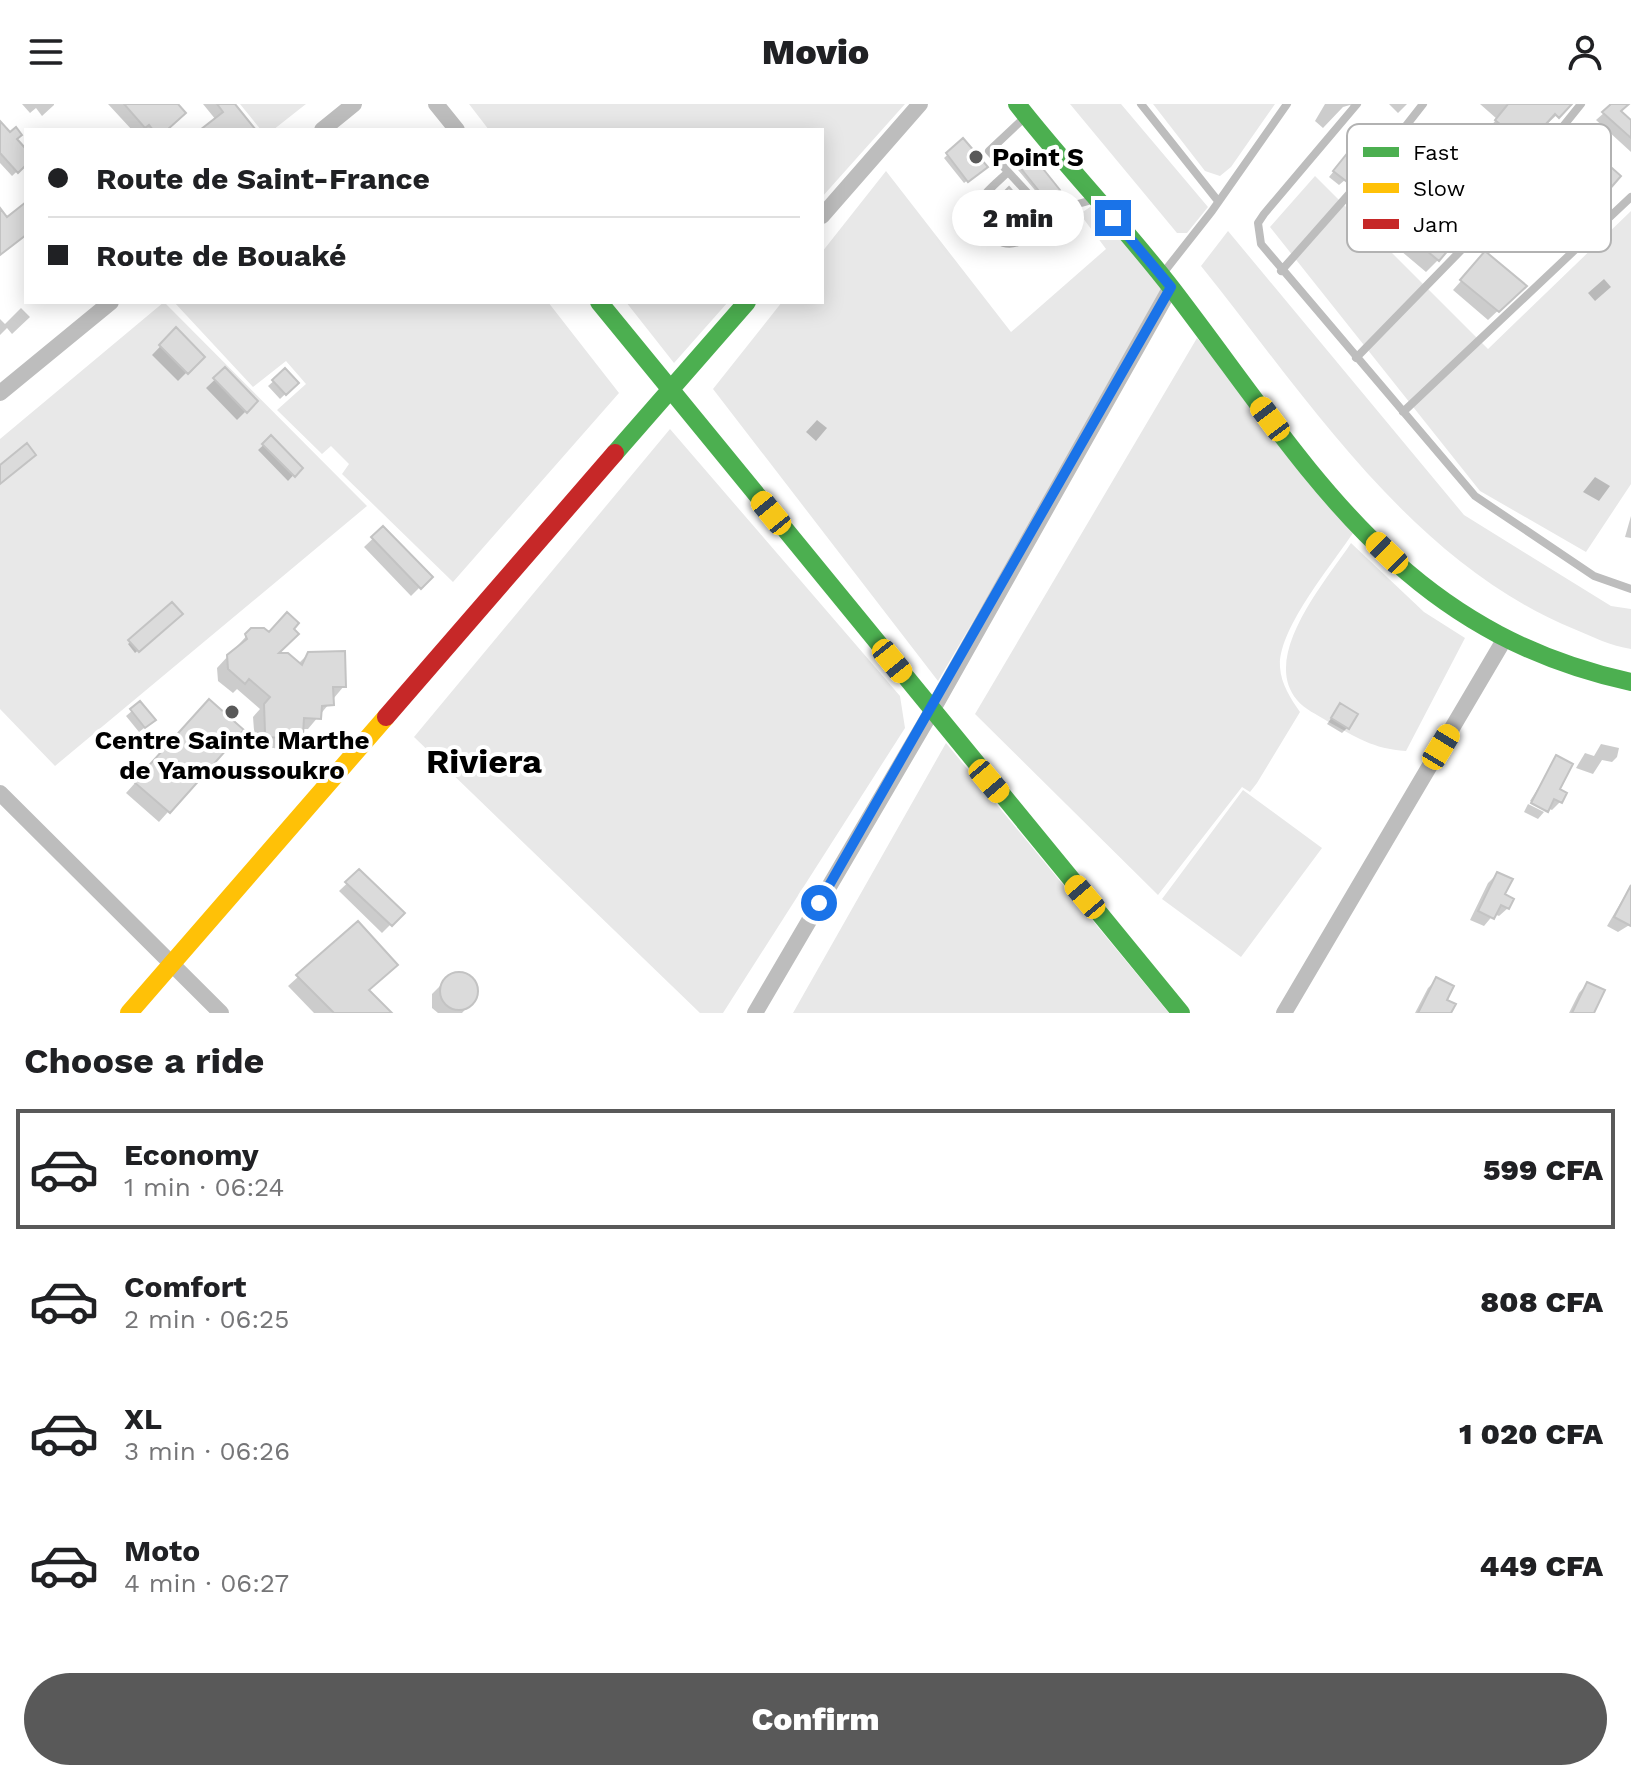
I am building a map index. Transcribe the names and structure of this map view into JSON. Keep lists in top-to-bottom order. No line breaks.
{"districts":["Riviera"],"places":["Point S","Centre Sainte Marthe de Yamoussoukro"],"legend":["Fast","Slow","Jam"],"page":{"header":"Movio","banner":["Route de Saint-France","Route de Bouaké"],"bubble":"2 min","heading":"Choose a ride","list":[{"name":"Economy","note":"1 min · 06:24","value":"599 CFA"},{"name":"Comfort","note":"2 min · 06:25","value":"808 CFA"},{"name":"XL","note":"3 min · 06:26","value":"1 020 CFA"},{"name":"Moto","note":"4 min · 06:27","value":"449 CFA"}],"buttons":"Confirm"}}
